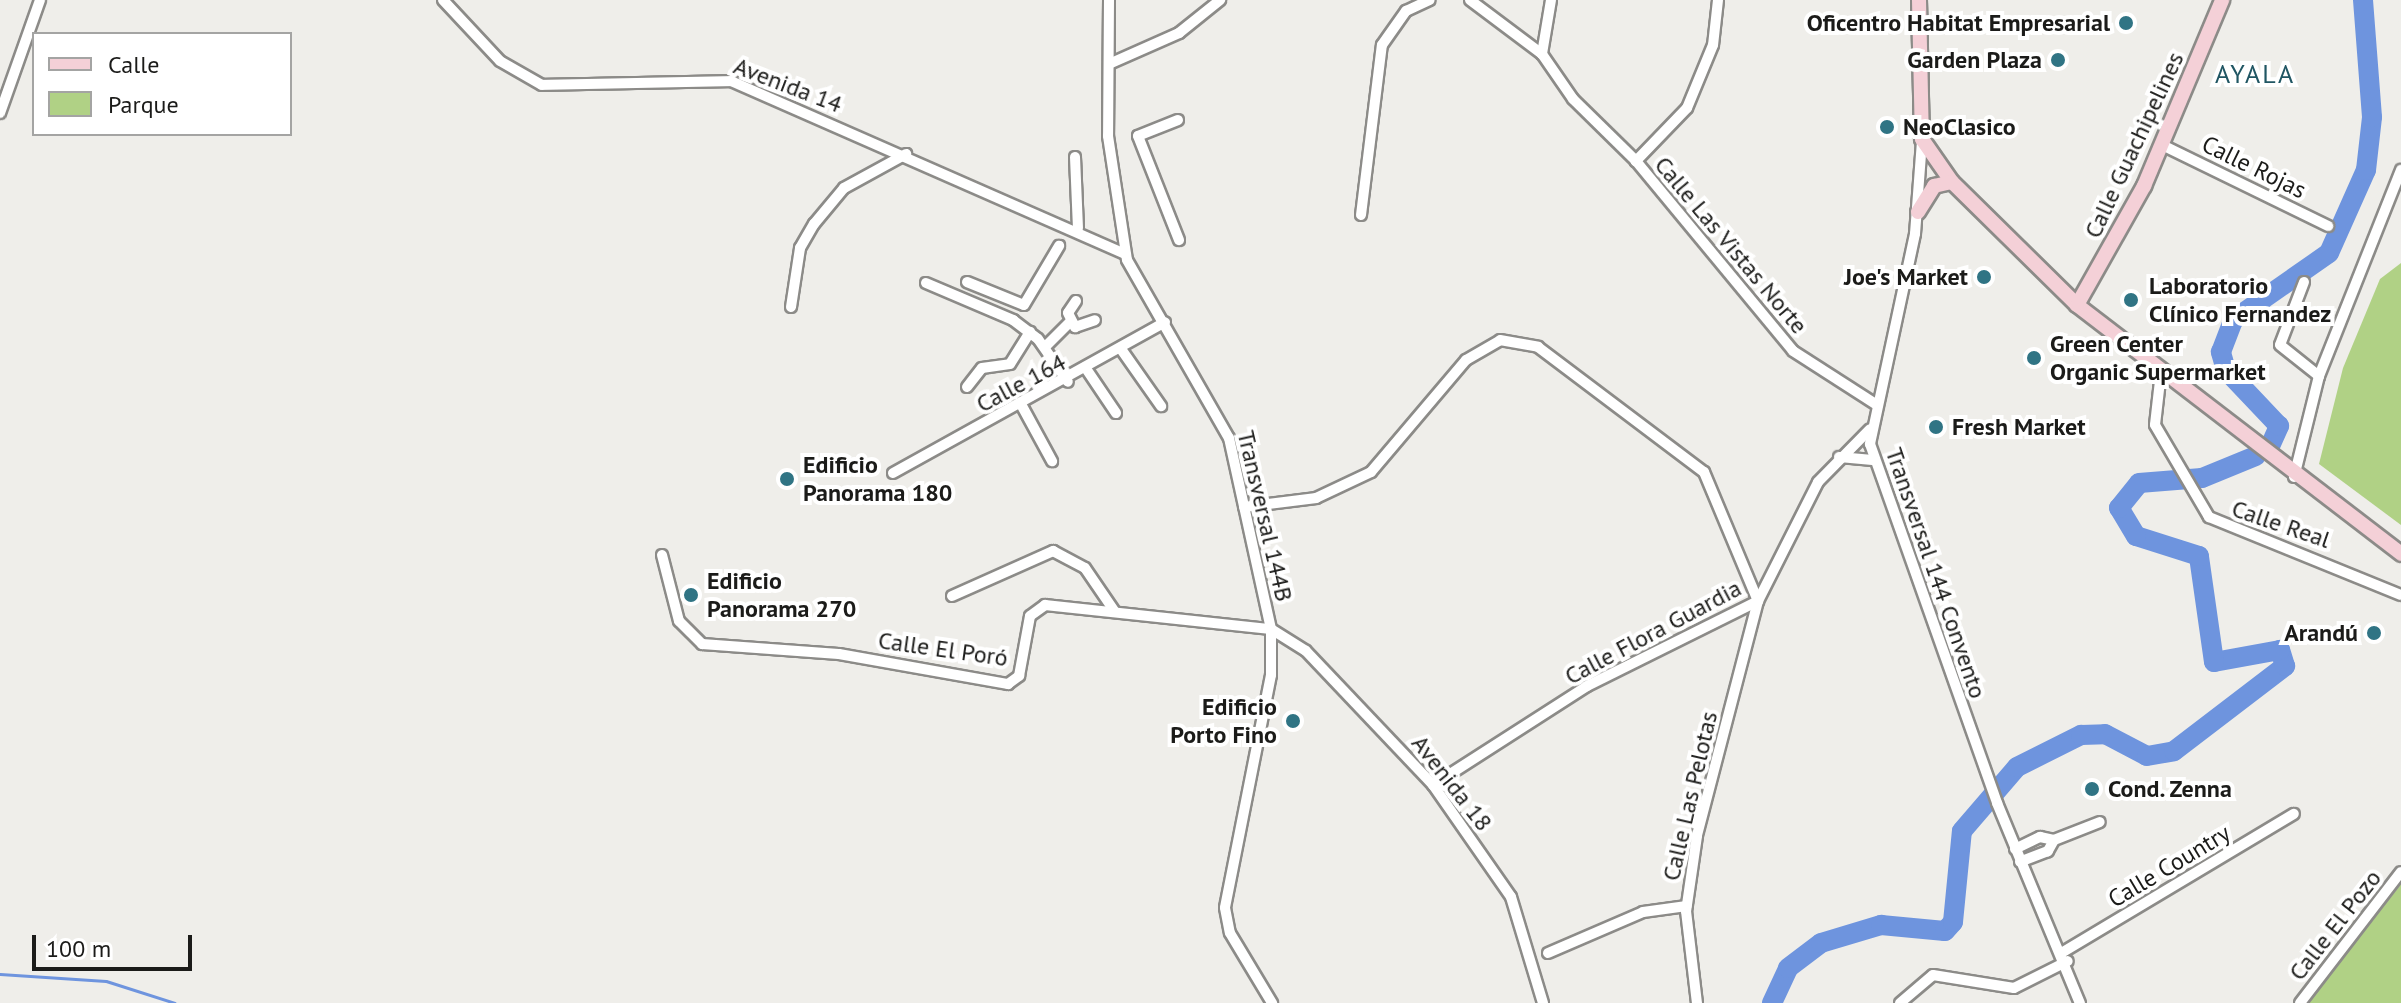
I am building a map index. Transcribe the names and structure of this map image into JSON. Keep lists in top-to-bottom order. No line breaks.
{"streets":{"main road":["Calle Guachipelines"],"street":["Avenida 14","Calle Rojas","Calle Las Vistas Norte","Calle 164","Transversal 144B","Calle Real","Transversal 144 Convento","Calle Flora Guardia","Calle El Poró","Avenida 18","Calle Las Pelotas","Calle Country","Calle El Pozo"]},"crossings":[["Avenida 14","Transversal 144B"],["Calle Guachipelines","Calle Rojas"],["Calle Las Vistas Norte","Transversal 144 Convento"],["Calle 164","Transversal 144B"],["Transversal 144B","Calle El Poró"],["Transversal 144B","Avenida 18"],["Transversal 144 Convento","Calle Flora Guardia"],["Transversal 144 Convento","Calle Country"],["Calle Flora Guardia","Avenida 18"],["Calle Flora Guardia","Calle Las Pelotas"],["Calle El Poró","Avenida 18"]],"districts":["AYALA"],"places":["Oficentro Habitat Empresarial","Garden Plaza","NeoClasico","Joe's Market","Laboratorio Clínico Fernandez","Green Center Organic Supermarket","Fresh Market","Edificio Panorama 180","Edificio Panorama 270","Arandú","Edificio Porto Fino","Cond. Zenna"],"legend":["Calle","Parque"],"scale_bar":"100 m"}
